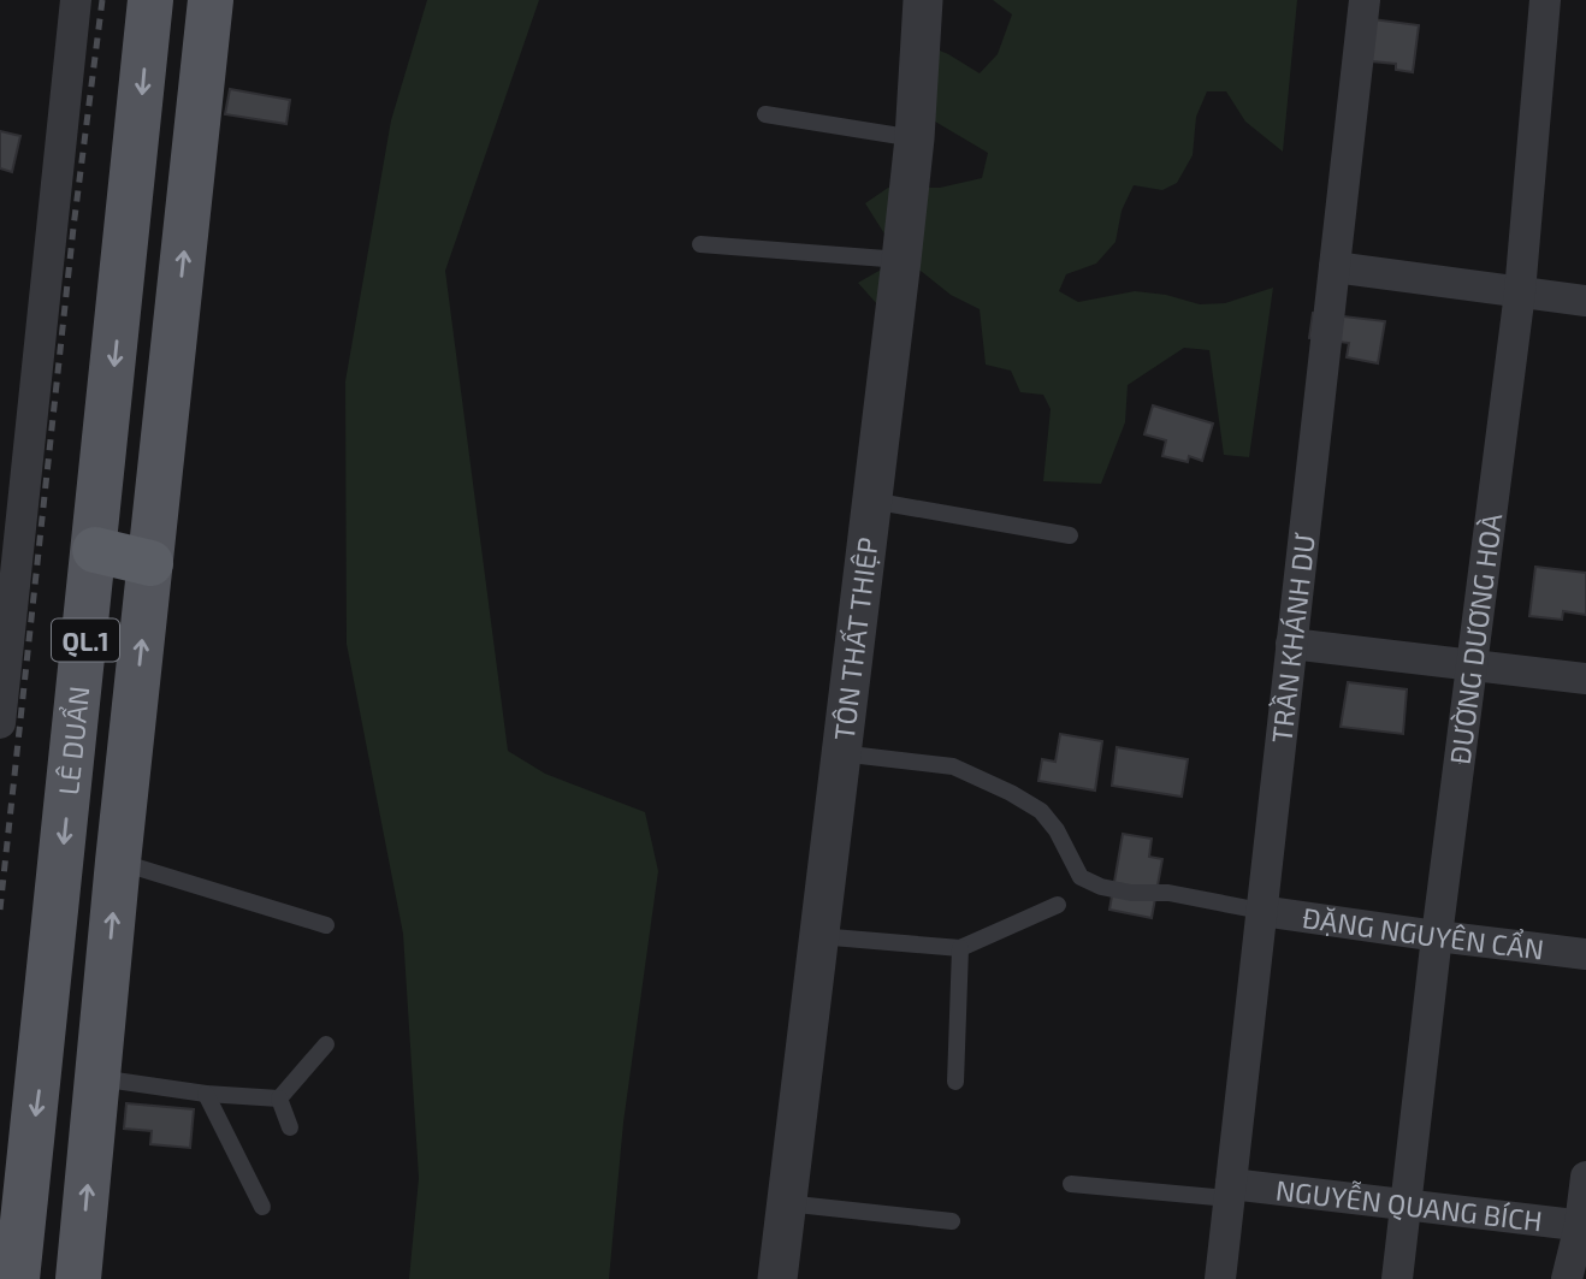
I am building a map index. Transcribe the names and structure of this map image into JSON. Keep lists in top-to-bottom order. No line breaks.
{"streets":{"main road":["QL.1","LÊ DUẨN"],"street":["TRẦN KHÁNH DƯ","TÔN THẤT THIỆP","ĐƯỜNG DƯƠNG HOÀ","ĐẶNG NGUYÊN CẨN","NGUYỄN QUANG BÍCH"]},"crossings":[["TRẦN KHÁNH DƯ","ĐẶNG NGUYÊN CẨN"],["TRẦN KHÁNH DƯ","NGUYỄN QUANG BÍCH"],["ĐƯỜNG DƯƠNG HOÀ","ĐẶNG NGUYÊN CẨN"],["ĐƯỜNG DƯƠNG HOÀ","NGUYỄN QUANG BÍCH"]]}
